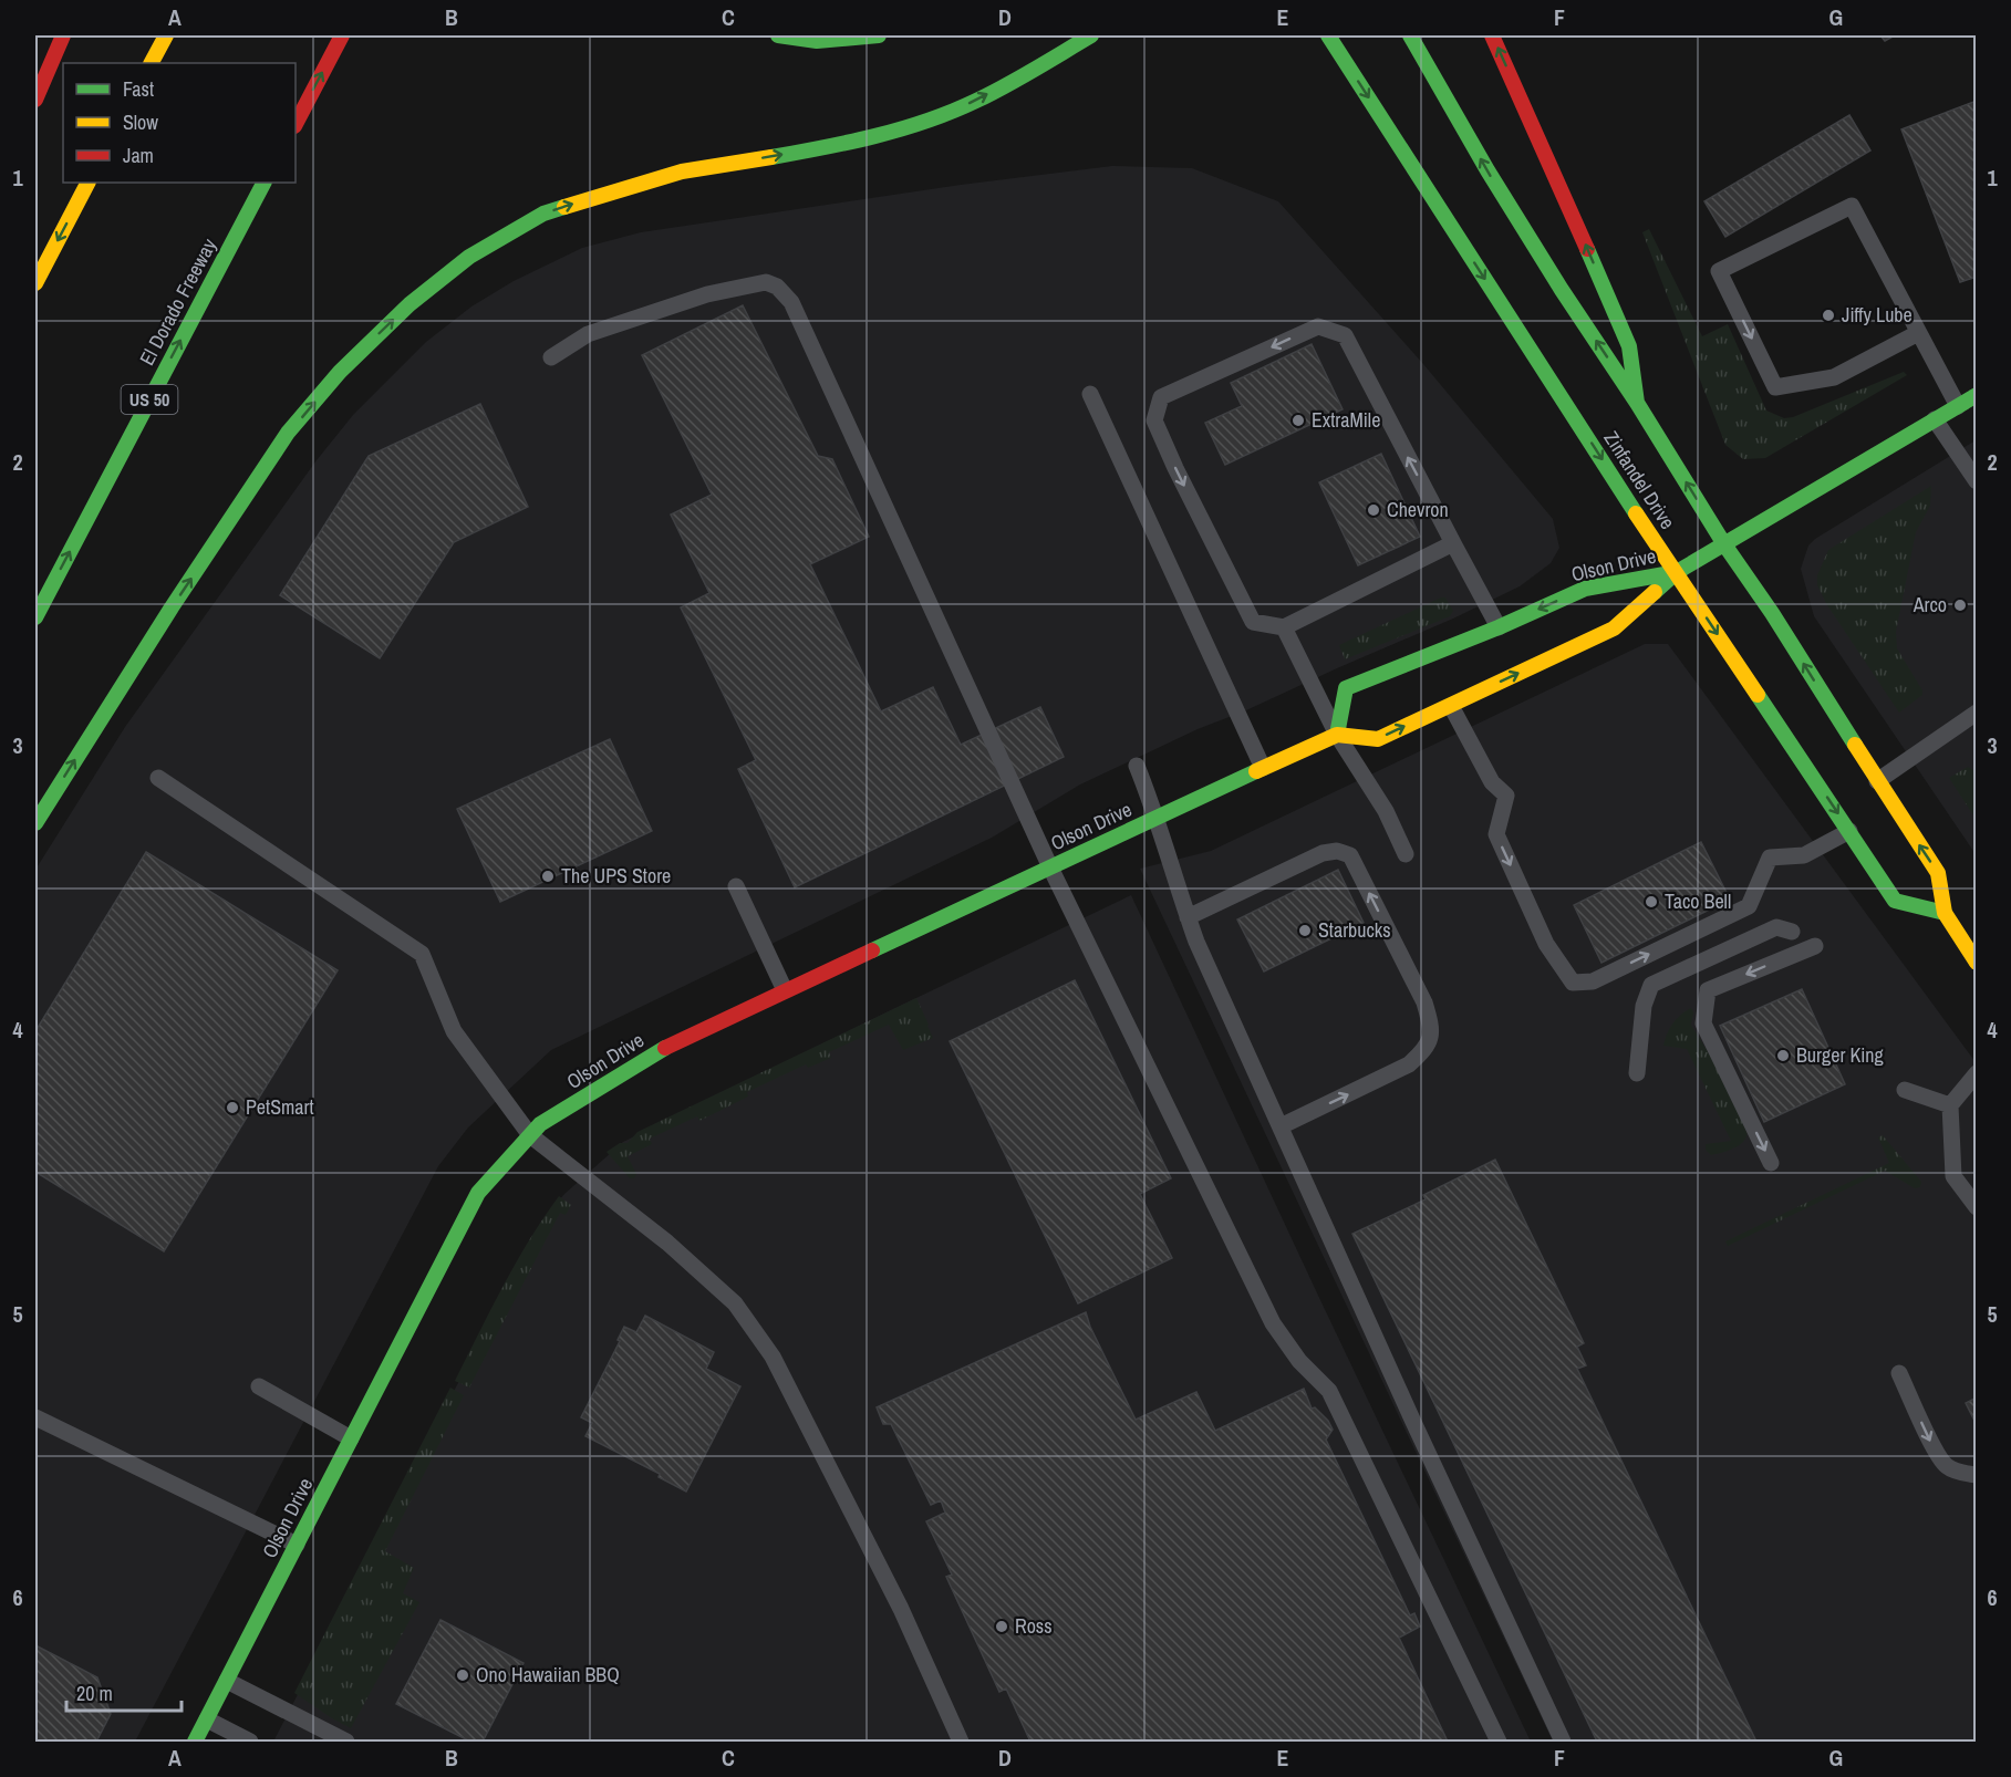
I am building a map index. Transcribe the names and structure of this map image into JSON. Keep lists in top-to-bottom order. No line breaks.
{"streets":{"main road":["El Dorado Freeway","US 50","Zinfandel Drive","Olson Drive"]},"crossings":[["Zinfandel Drive","Olson Drive"]],"one_way":["El Dorado Freeway"],"places":["Jiffy Lube","ExtraMile","Chevron","Arco","The UPS Store","Taco Bell","Starbucks","Burger King","PetSmart","Ross","Ono Hawaiian BBQ"],"legend":["Fast","Slow","Jam"],"scale_bar":"20 m","grid":{"columns":["A","B","C","D","E","F","G"],"rows":["1","2","3","4","5","6"]}}
